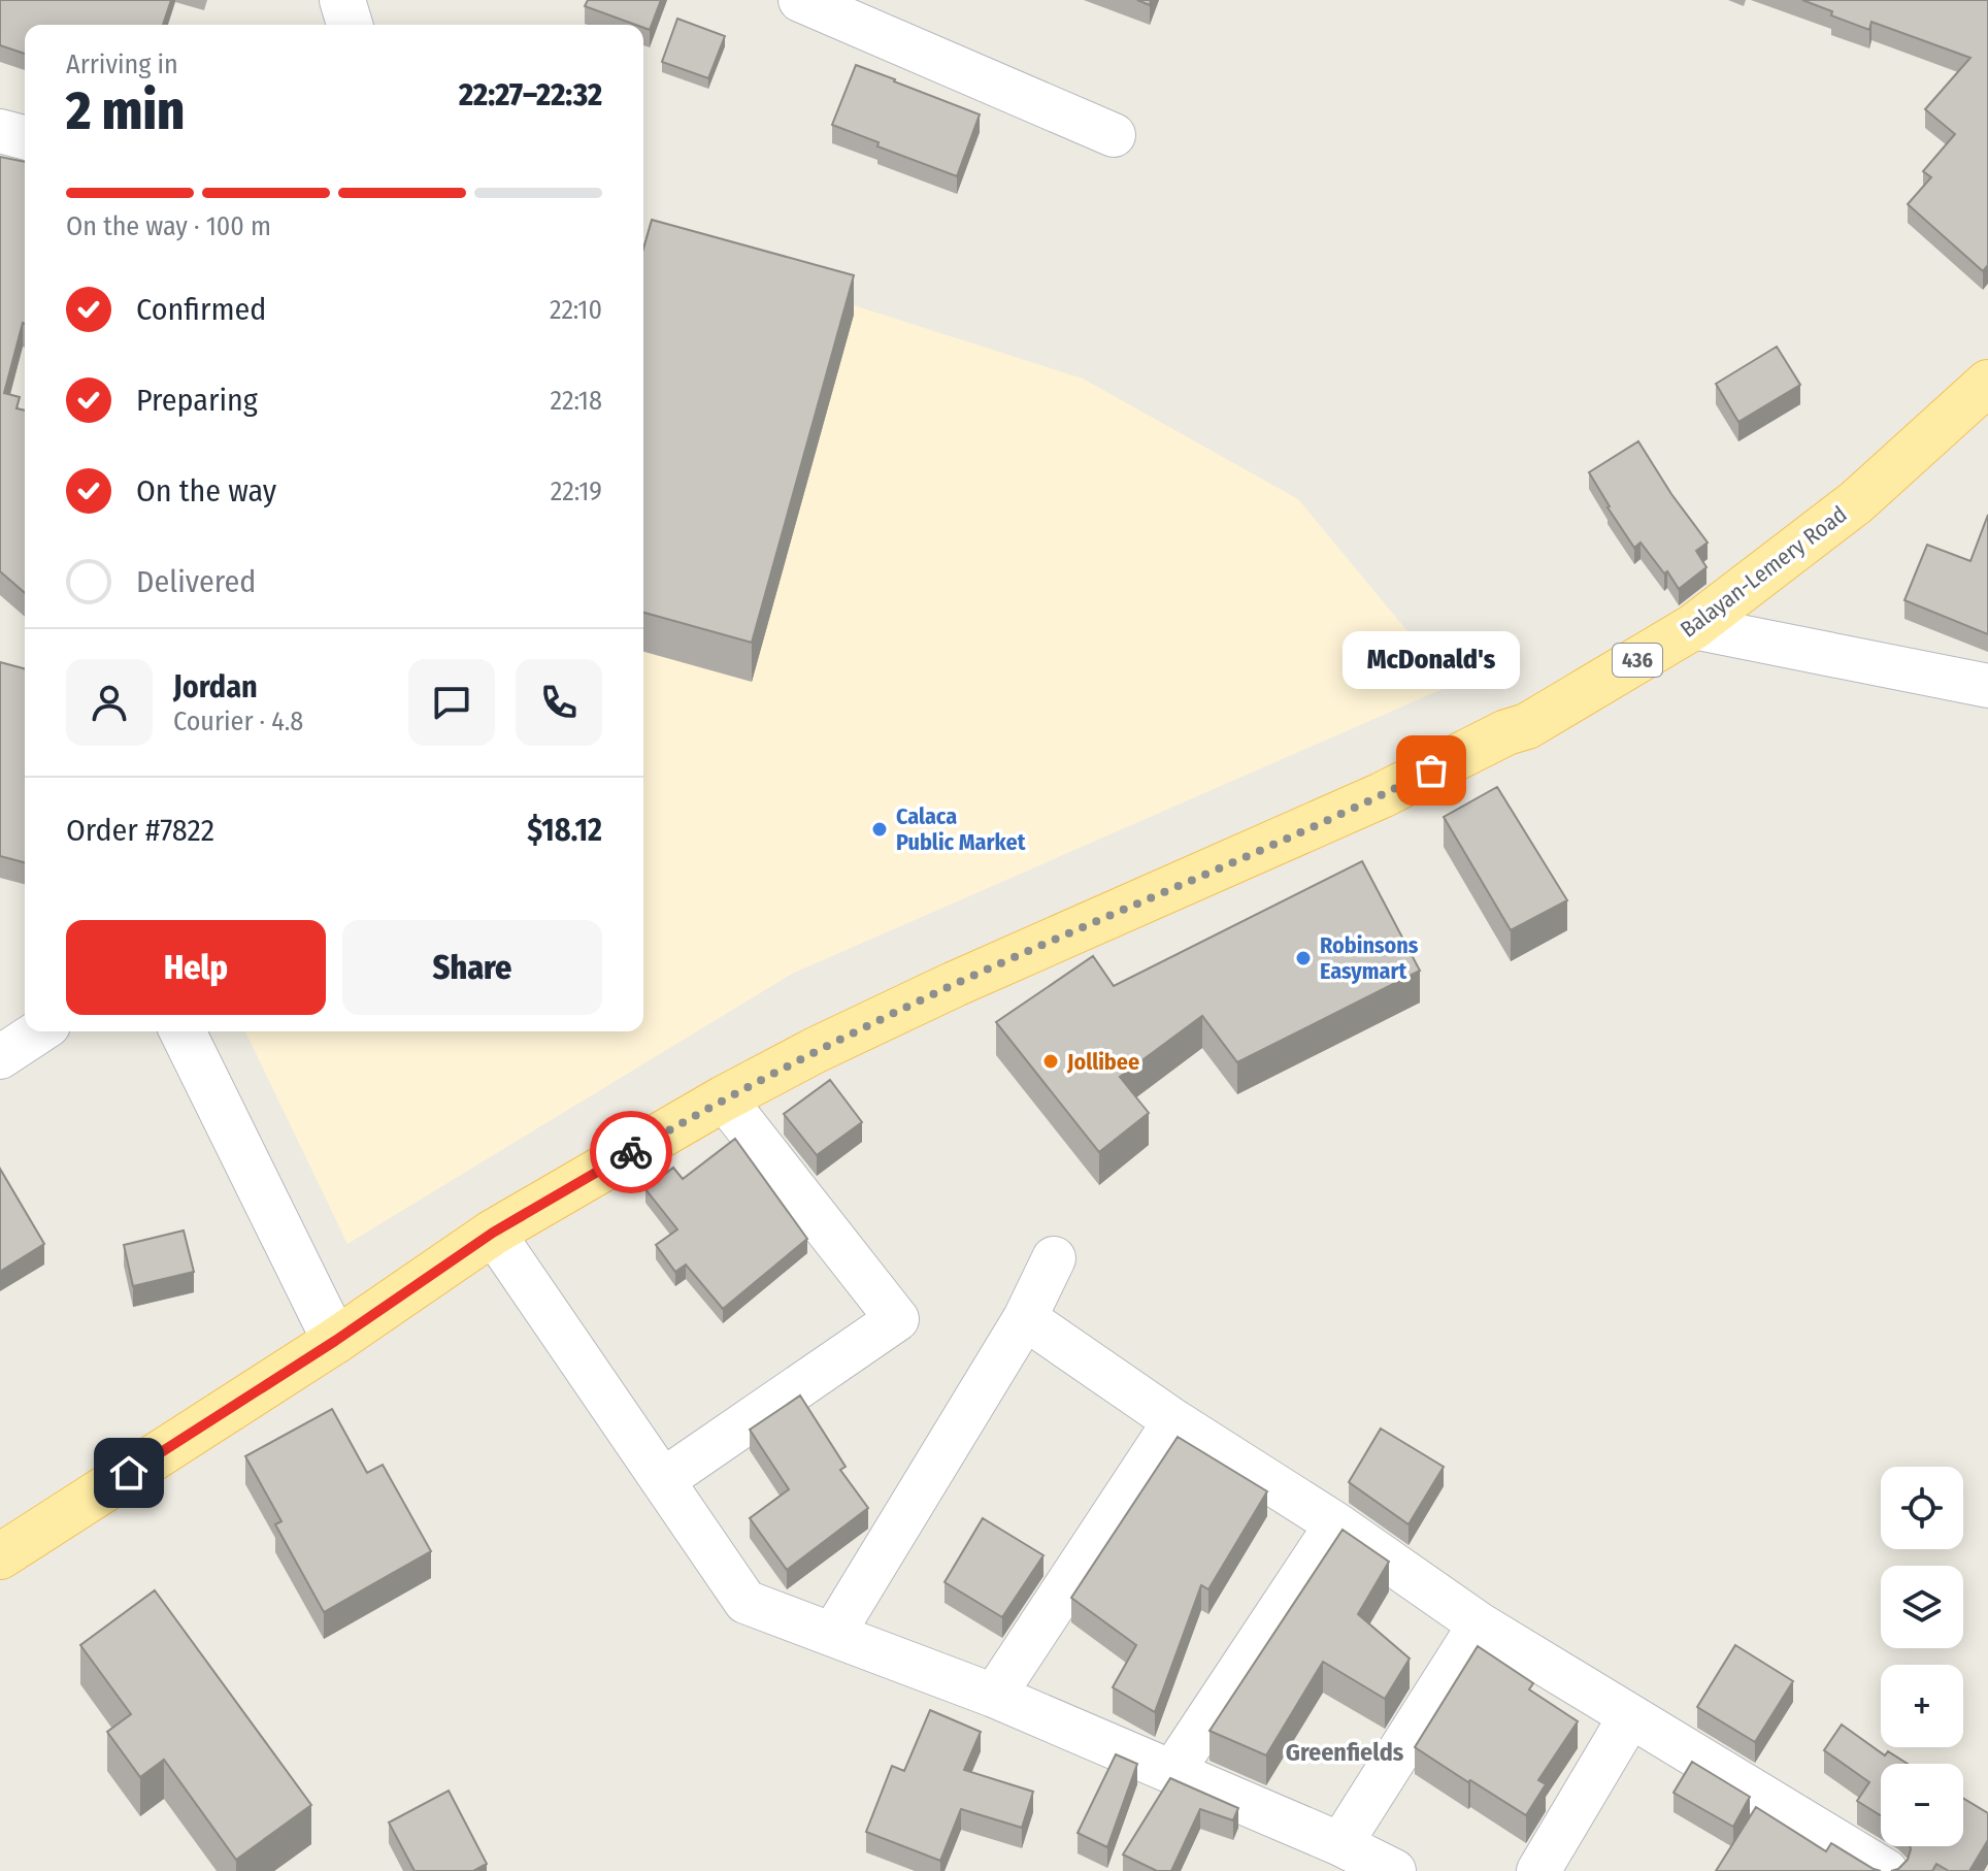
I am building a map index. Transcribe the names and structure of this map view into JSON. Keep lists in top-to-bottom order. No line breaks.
{"streets":{"main road":["Balayan-Lemery Road","436"]},"districts":["Greenfields"],"places":["McDonald's","Calaca Public Market","Robinsons Easymart","Jollibee"],"page":{"heading":["2 min","Arriving in","22:27–22:32"],"panel":["Jordan","Courier · 4.8","Order #7822","$18.12"],"bar":"On the way · 100 m","list":[["Confirmed","22:10"],["Preparing","22:18"],["On the way","22:19"],"Delivered"],"bubble":"McDonald's","buttons":["Help","Share"],"map_buttons":["+","−"]}}
